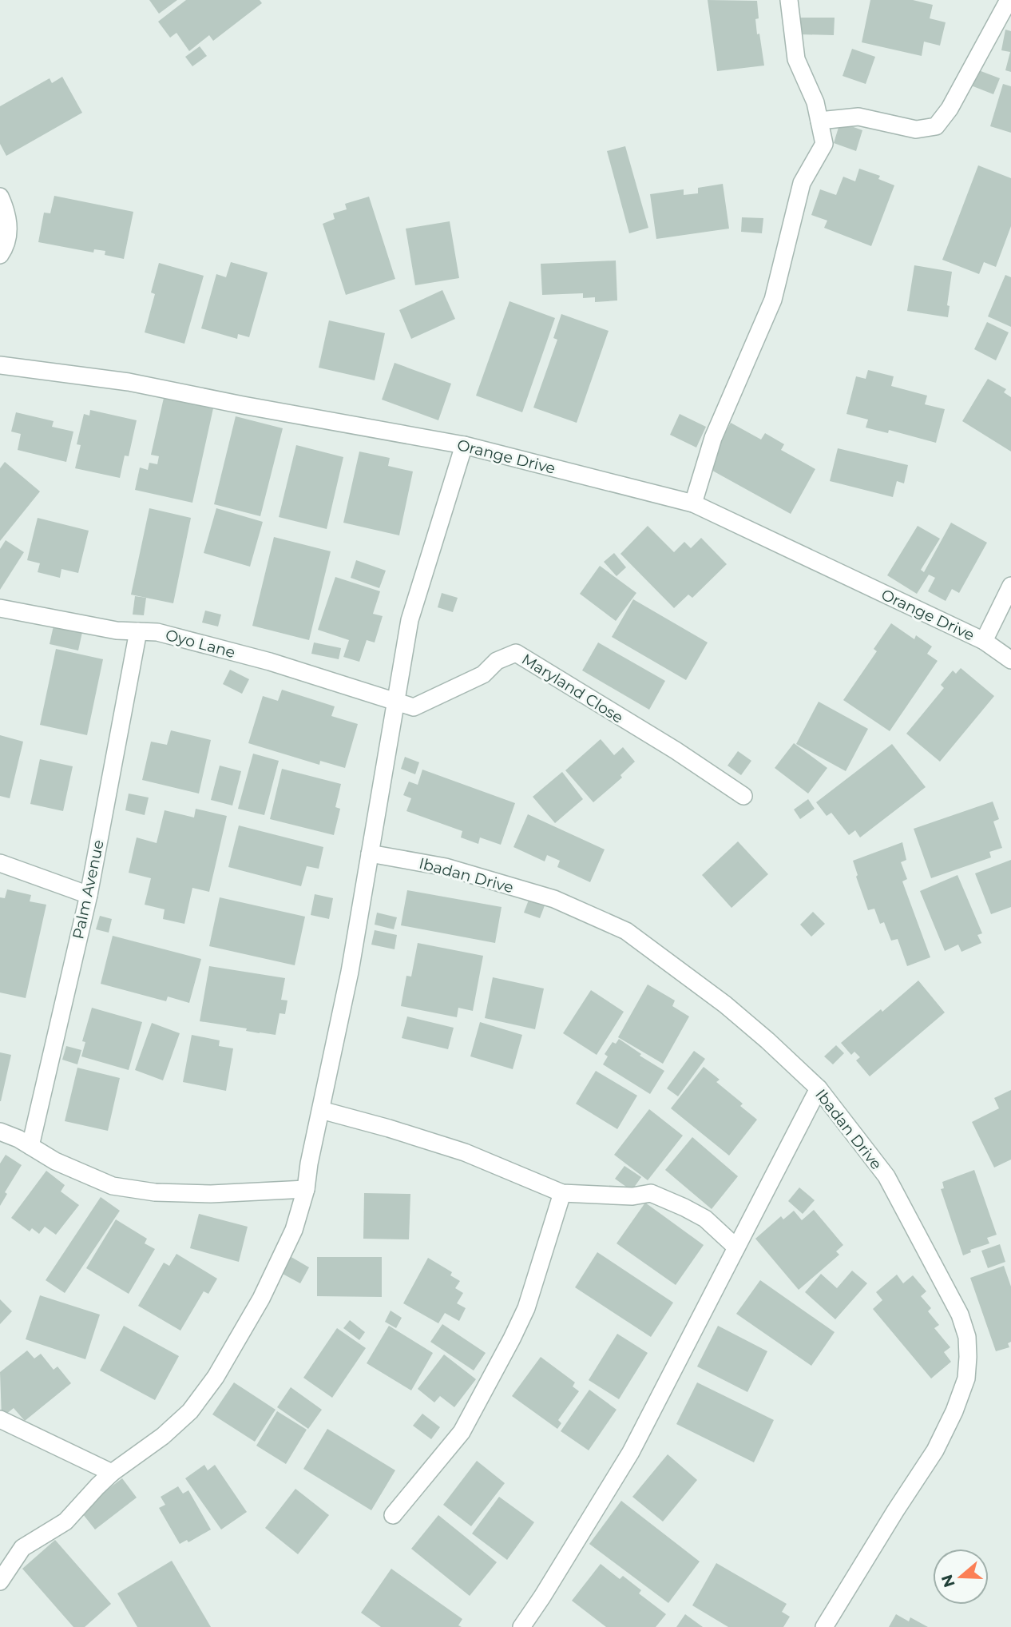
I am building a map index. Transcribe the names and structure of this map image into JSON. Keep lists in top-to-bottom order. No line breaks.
{"streets":{"street":["Orange Drive","Oyo Lane","Maryland Close","Ibadan Drive","Palm Avenue"]},"crossings":[["Oyo Lane","Maryland Close"],["Oyo Lane","Palm Avenue"]],"north":"left"}
